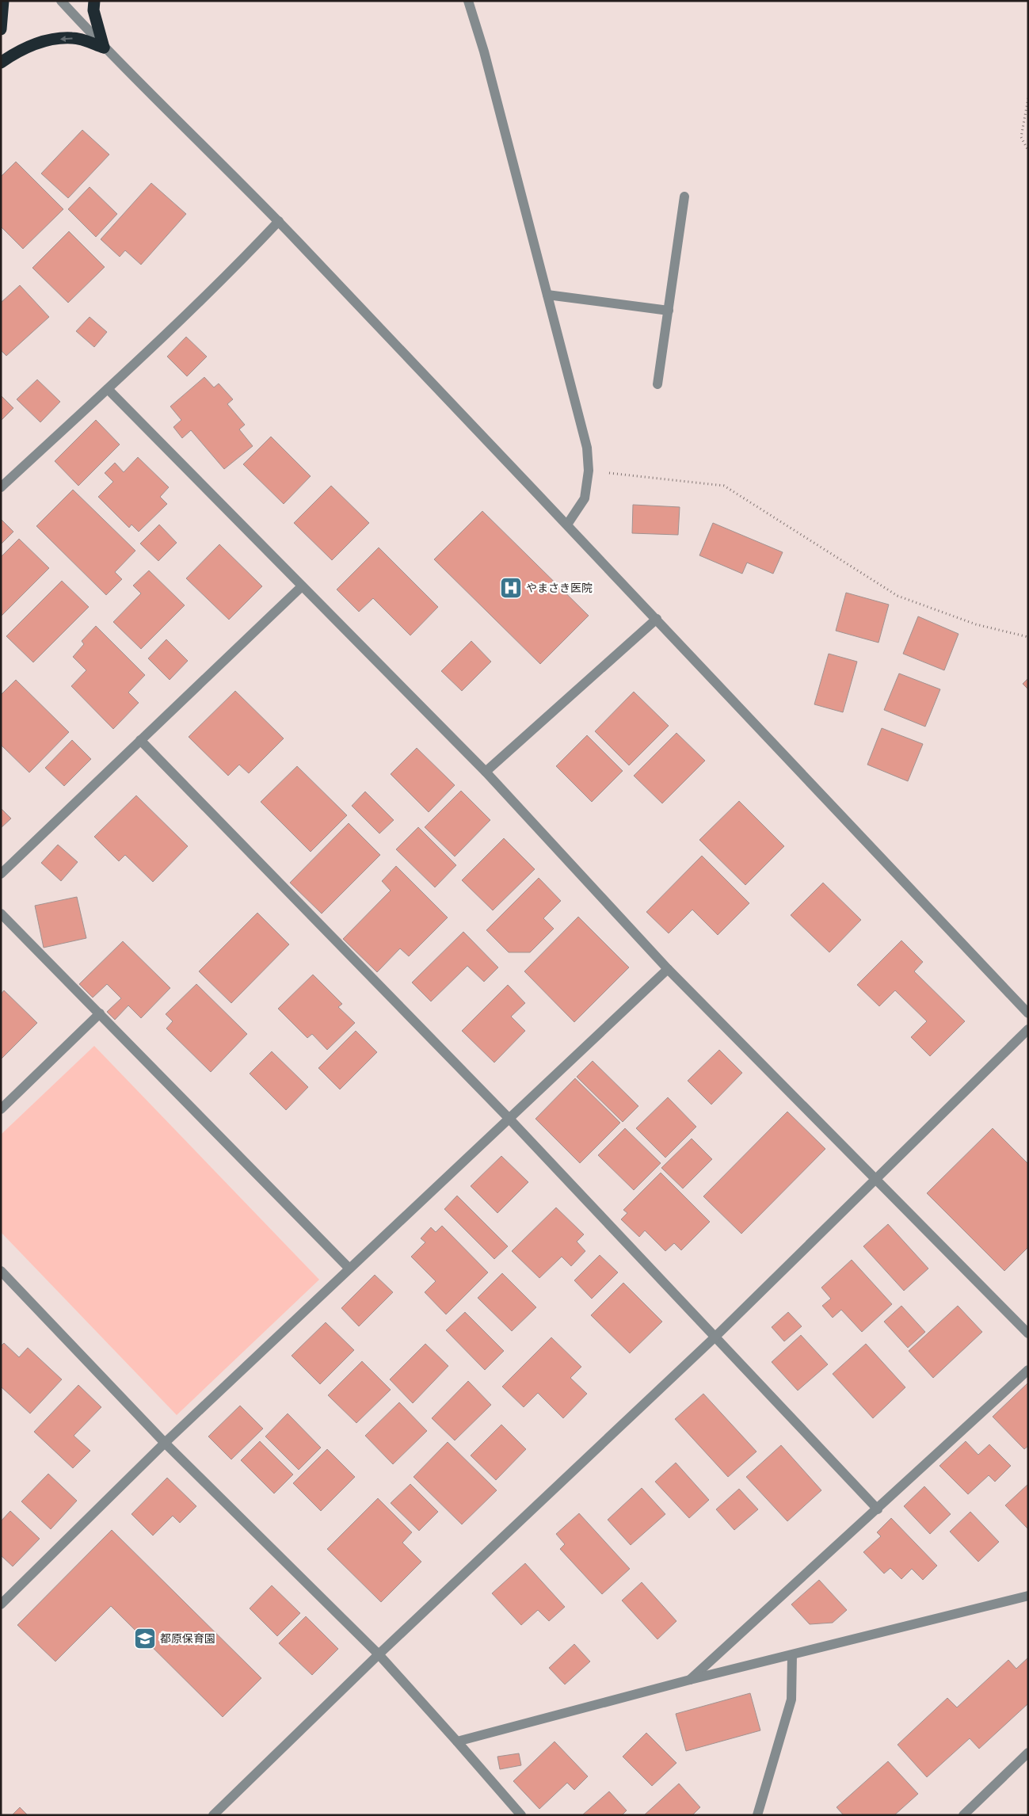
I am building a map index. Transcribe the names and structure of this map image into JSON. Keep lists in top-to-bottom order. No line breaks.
{"places":{"hospital":["やまさき医院"],"school or university":["都原保育園"]}}
